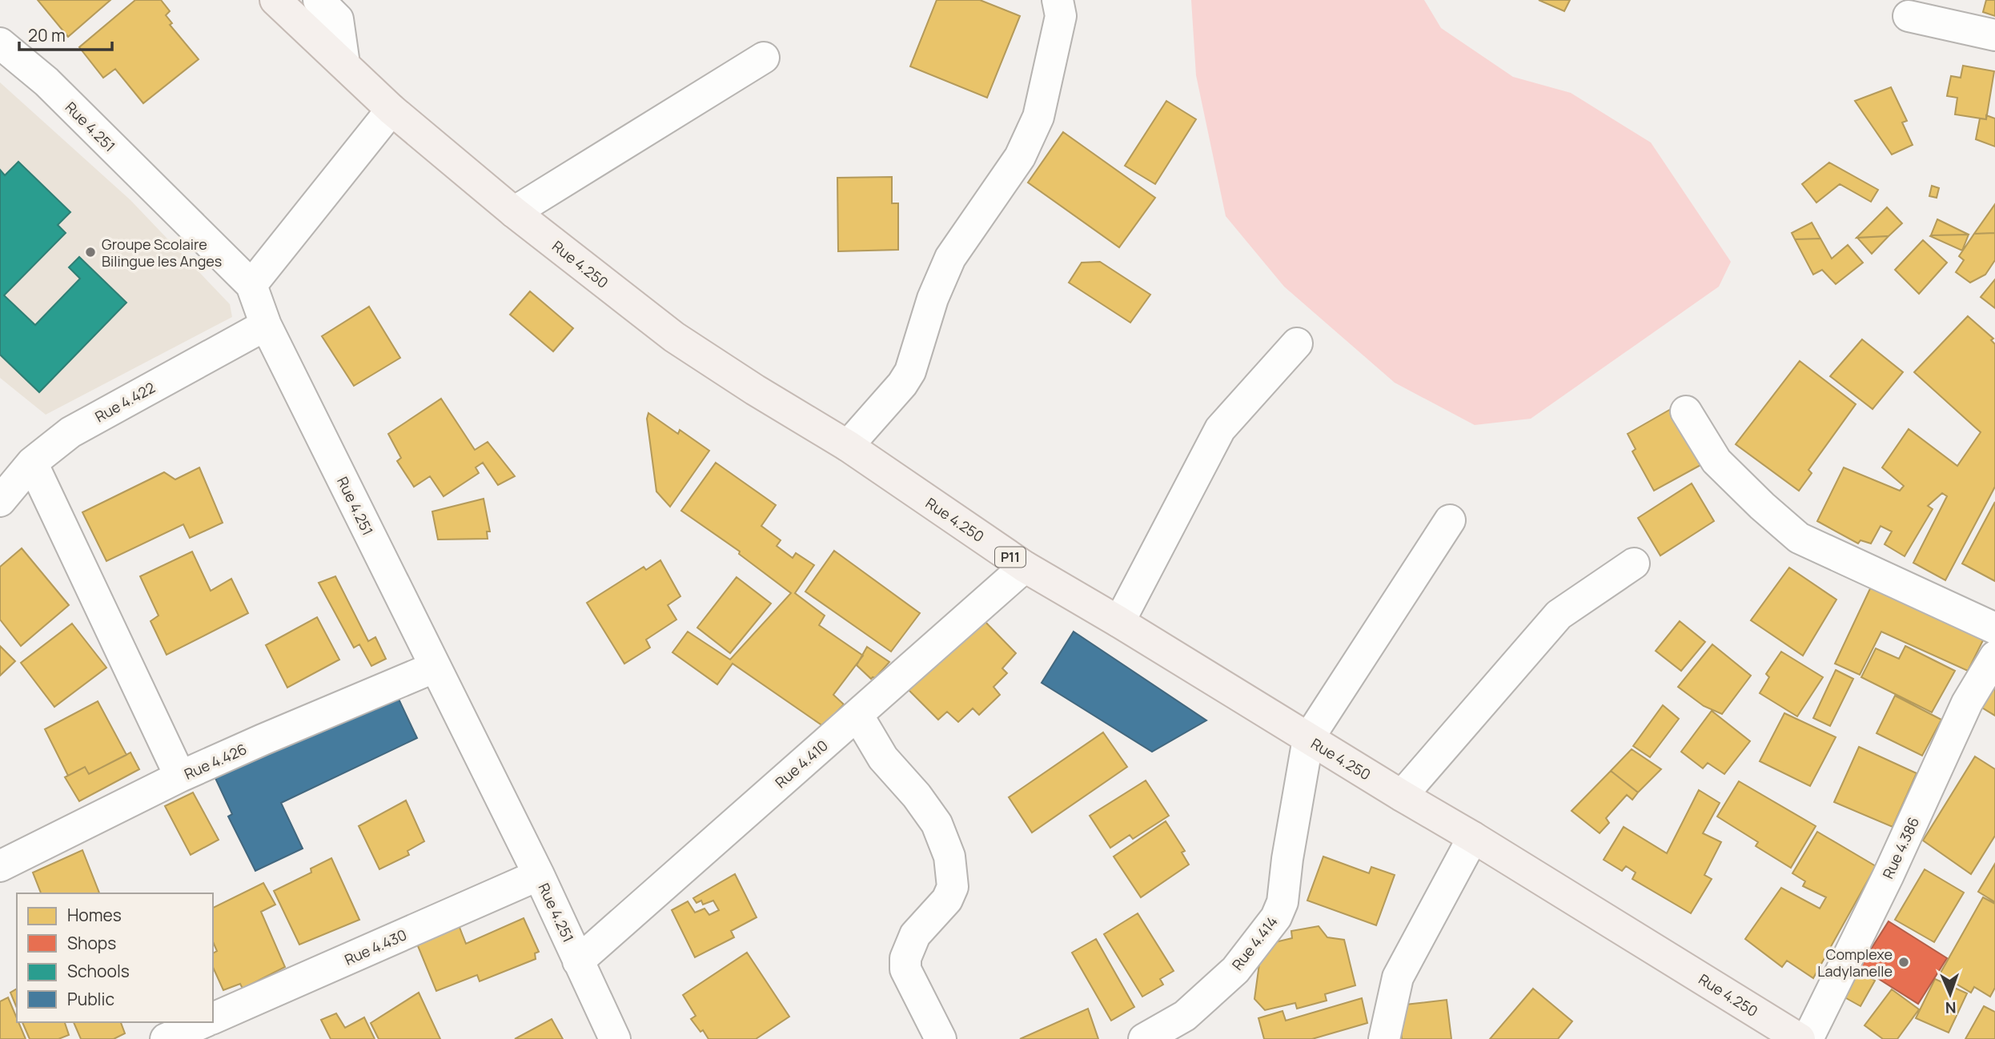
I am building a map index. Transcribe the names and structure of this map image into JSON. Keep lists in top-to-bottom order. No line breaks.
{"streets":{"main road":["Rue 4.250","P11"],"street":["Rue 4.251","Rue 4.422","Rue 4.426","Rue 4.410","Rue 4.386","Rue 4.414","Rue 4.430"]},"crossings":[["Rue 4.251","Rue 4.422"],["Rue 4.251","Rue 4.426"],["Rue 4.251","Rue 4.410"],["Rue 4.251","Rue 4.430"],["Rue 4.250","Rue 4.410"],["Rue 4.250","Rue 4.414"]],"places":["Groupe Scolaire Bilingue les Anges","Complexe Ladylanelle"],"legend":["Homes","Shops","Schools","Public"],"scale_bar":"20 m","north":"bottom"}
